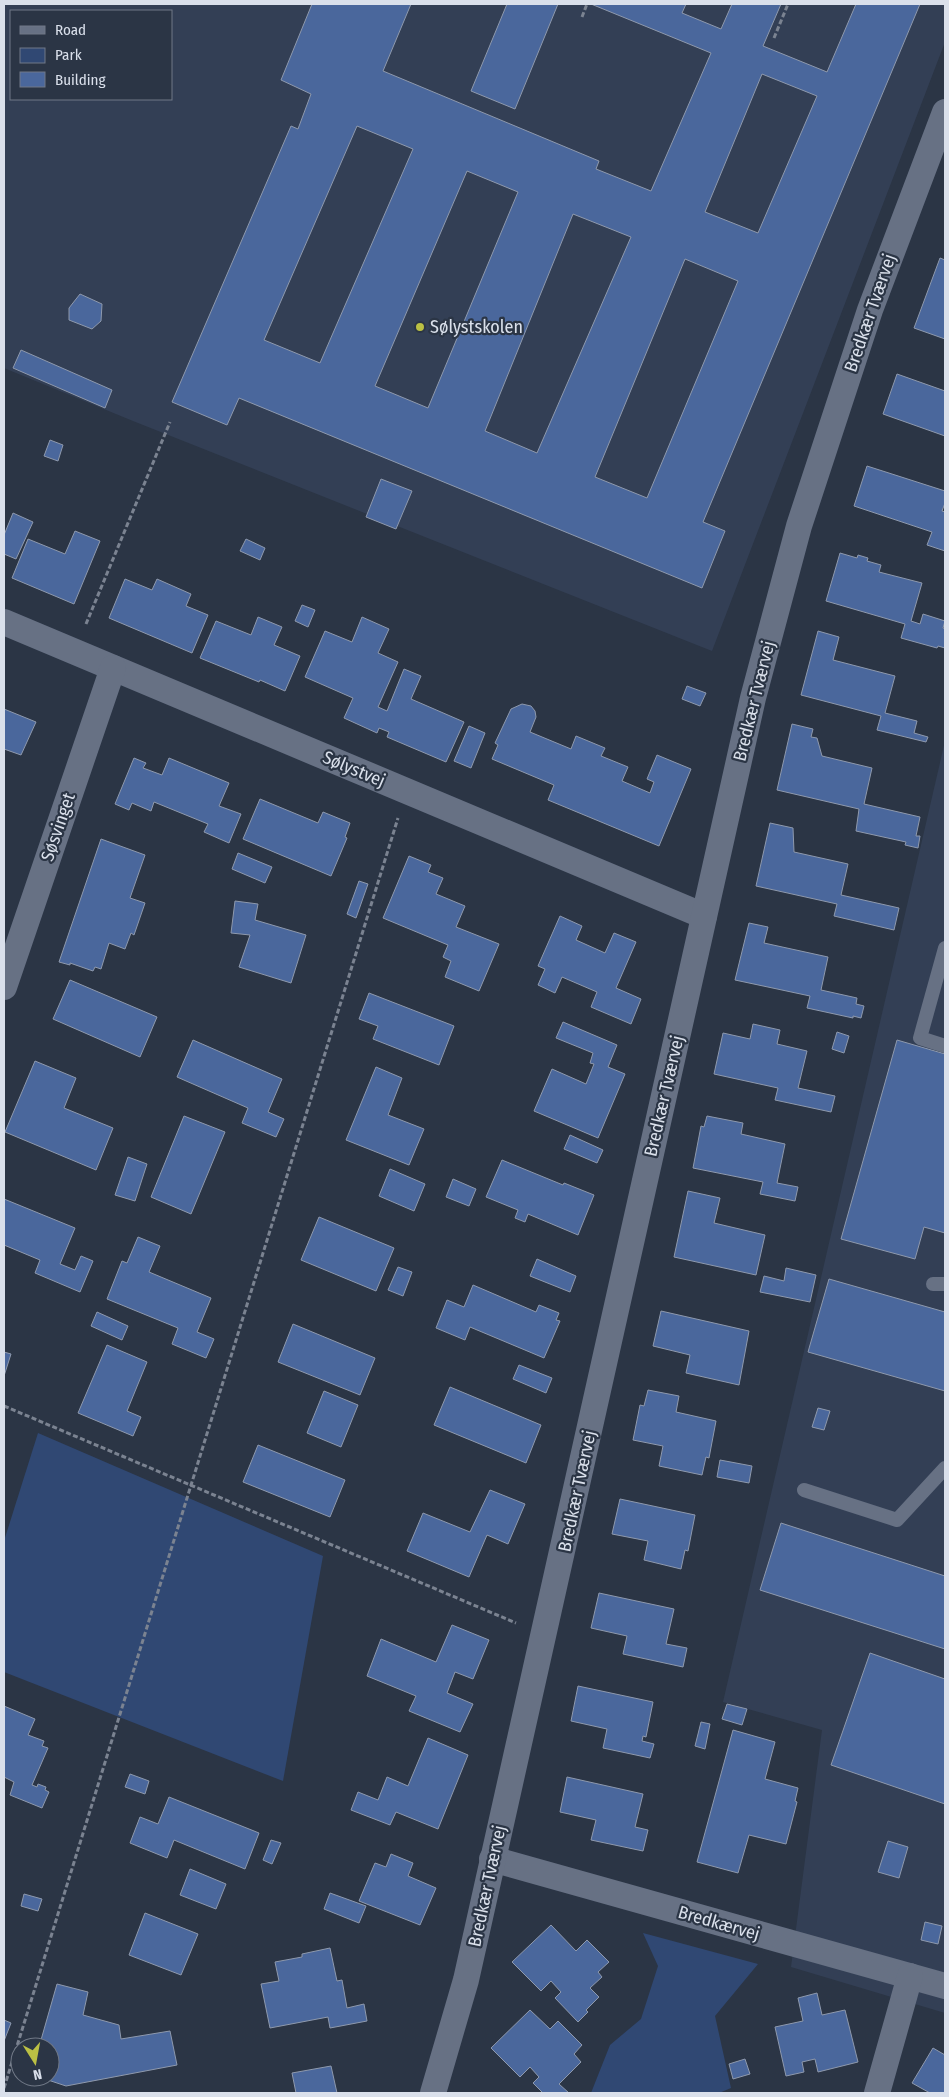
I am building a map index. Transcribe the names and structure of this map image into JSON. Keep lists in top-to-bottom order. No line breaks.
{"streets":{"street":["Bredkær Tværvej","Sølystvej","Søsvinget","Bredkærvej"]},"crossings":[["Bredkær Tværvej","Sølystvej"],["Bredkær Tværvej","Bredkærvej"],["Sølystvej","Søsvinget"]],"places":["Sølystskolen"],"legend":["Road","Park","Building"],"north":"bottom"}
